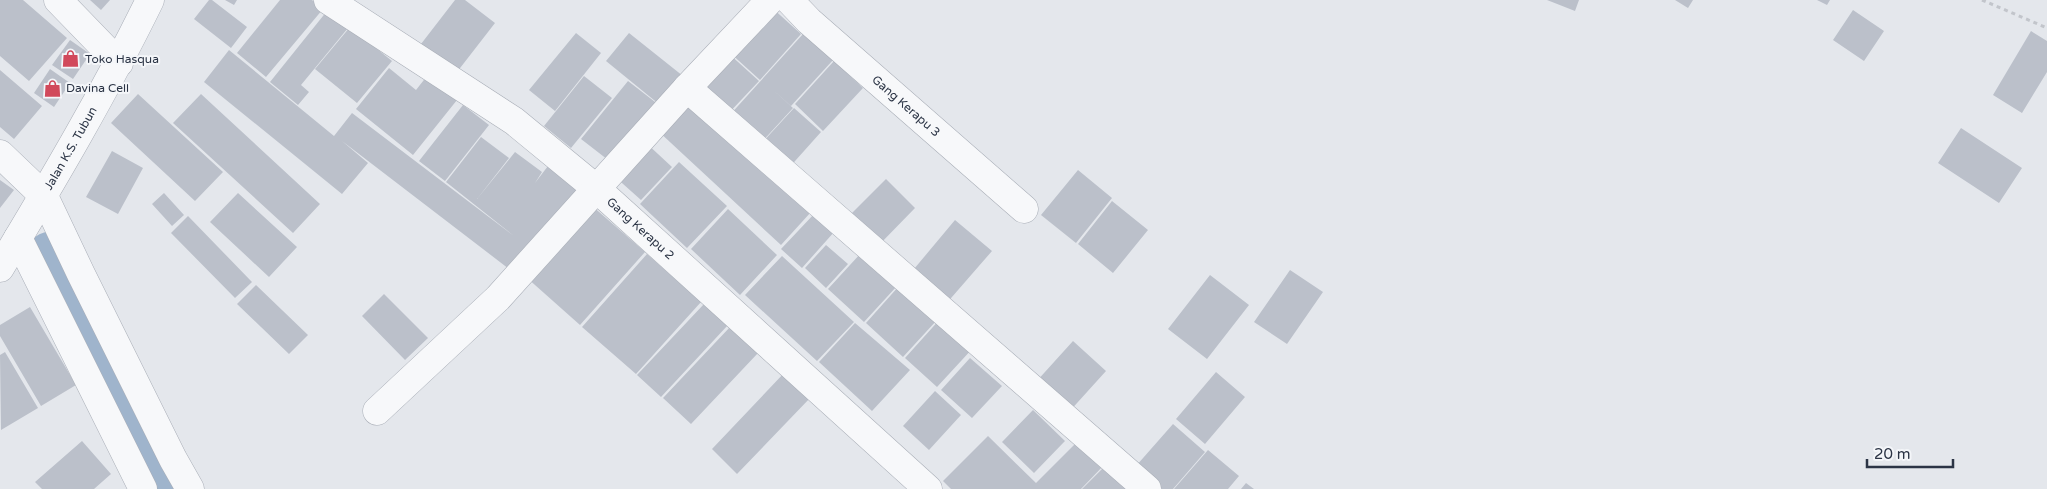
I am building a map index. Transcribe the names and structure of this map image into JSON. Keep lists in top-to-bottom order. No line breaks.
{"streets":{"street":["Gang Kerapu 3","Jalan K.S. Tubun","Gang Kerapu 2"]},"places":{"shop":["Toko Hasqua","Davina Cell"]},"scale_bar":"20 m"}
